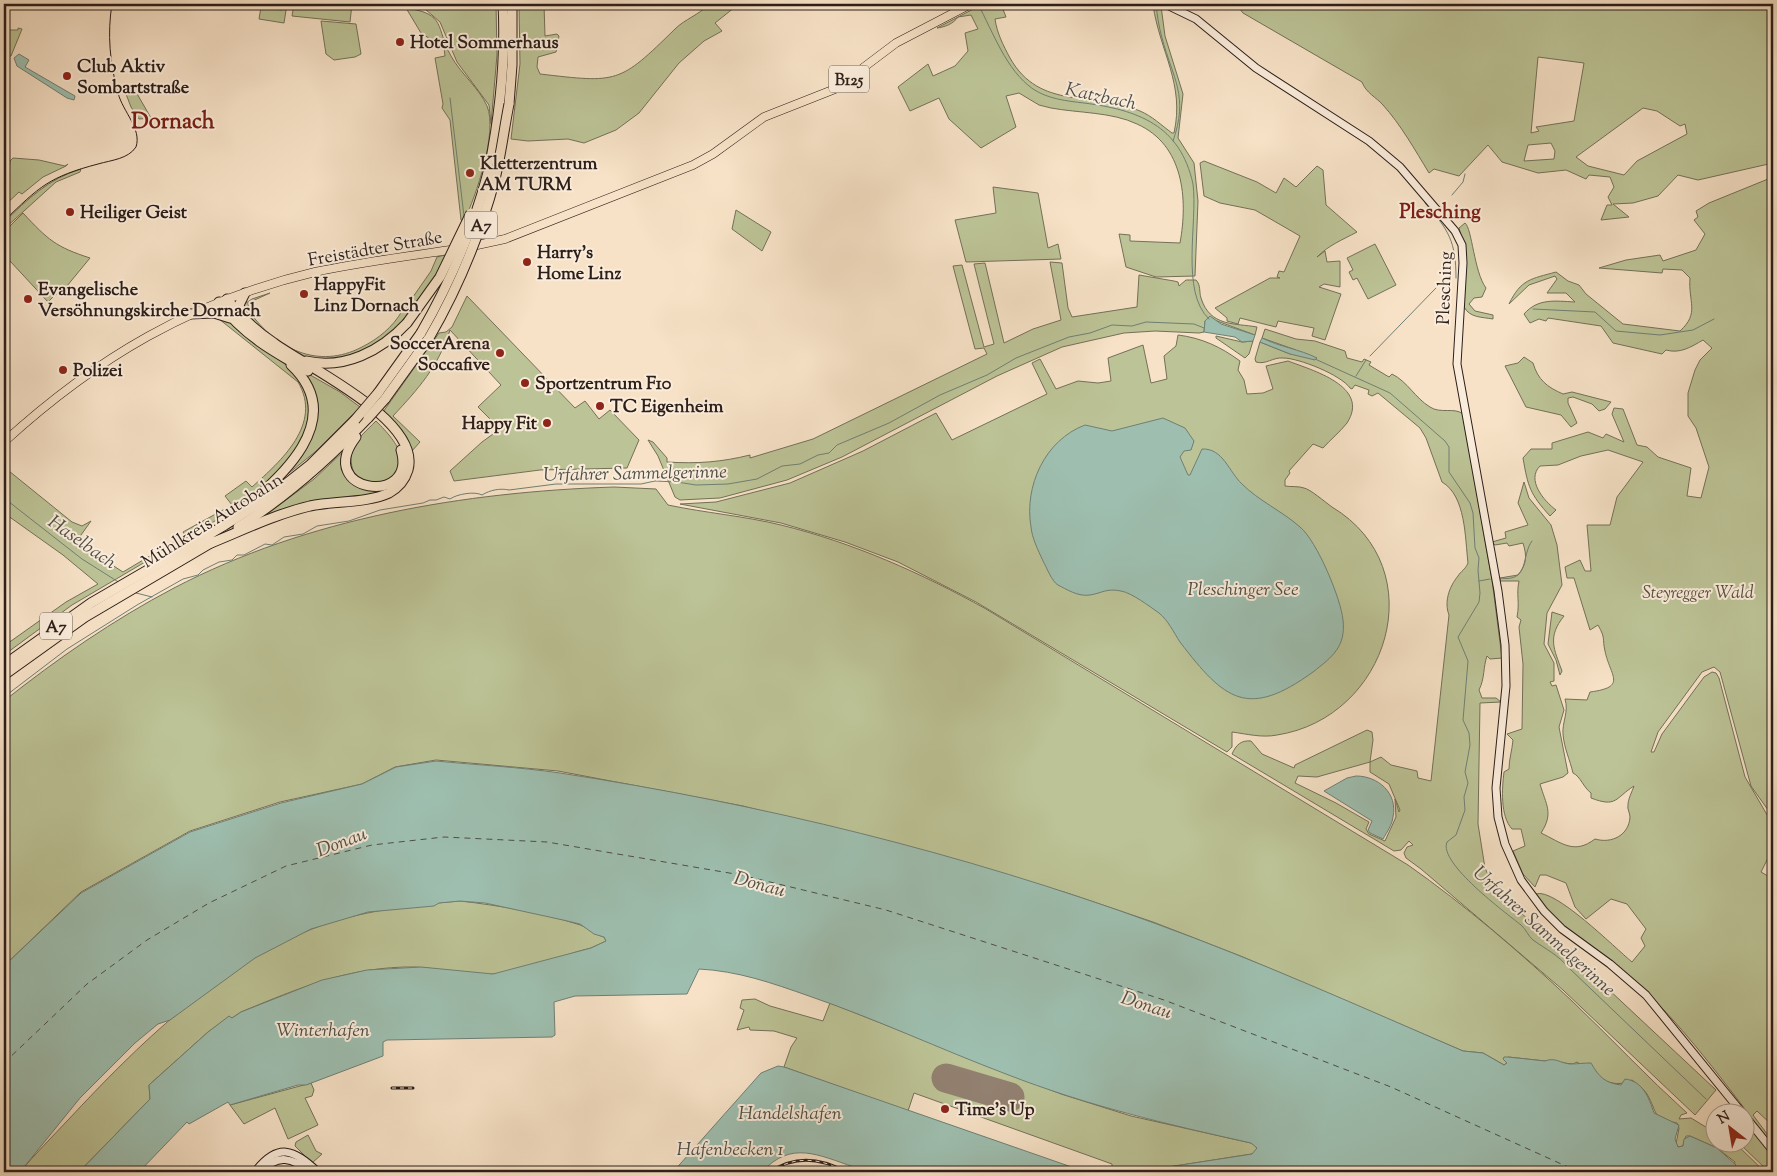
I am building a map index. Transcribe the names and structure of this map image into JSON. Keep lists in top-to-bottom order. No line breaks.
{"streets":{"highway":["A7","Mühlkreis Autobahn"],"main road":["B125","Freistädter Straße","Plesching"]},"crossings":[["A7","Mühlkreis Autobahn"]],"districts":["Dornach","Plesching"],"water":["Katzbach","Urfahrer Sammelgerinne","Haselbach","Pleschinger See","Donau","Winterhafen","Handelshafen","Hafenbecken 1"],"parks":["Steyregger Wald"],"places":["Hotel Sommerhaus","Club Aktiv Sombartstraße","Kletterzentrum AM TURM","Heiliger Geist","Harry's Home Linz","HappyFit Linz Dornach","Evangelische Versöhnungskirche Dornach","SoccerArena Soccafive","Polizei","Sportzentrum F10","TC Eigenheim","Happy Fit","Time's Up"],"north":"top left"}
